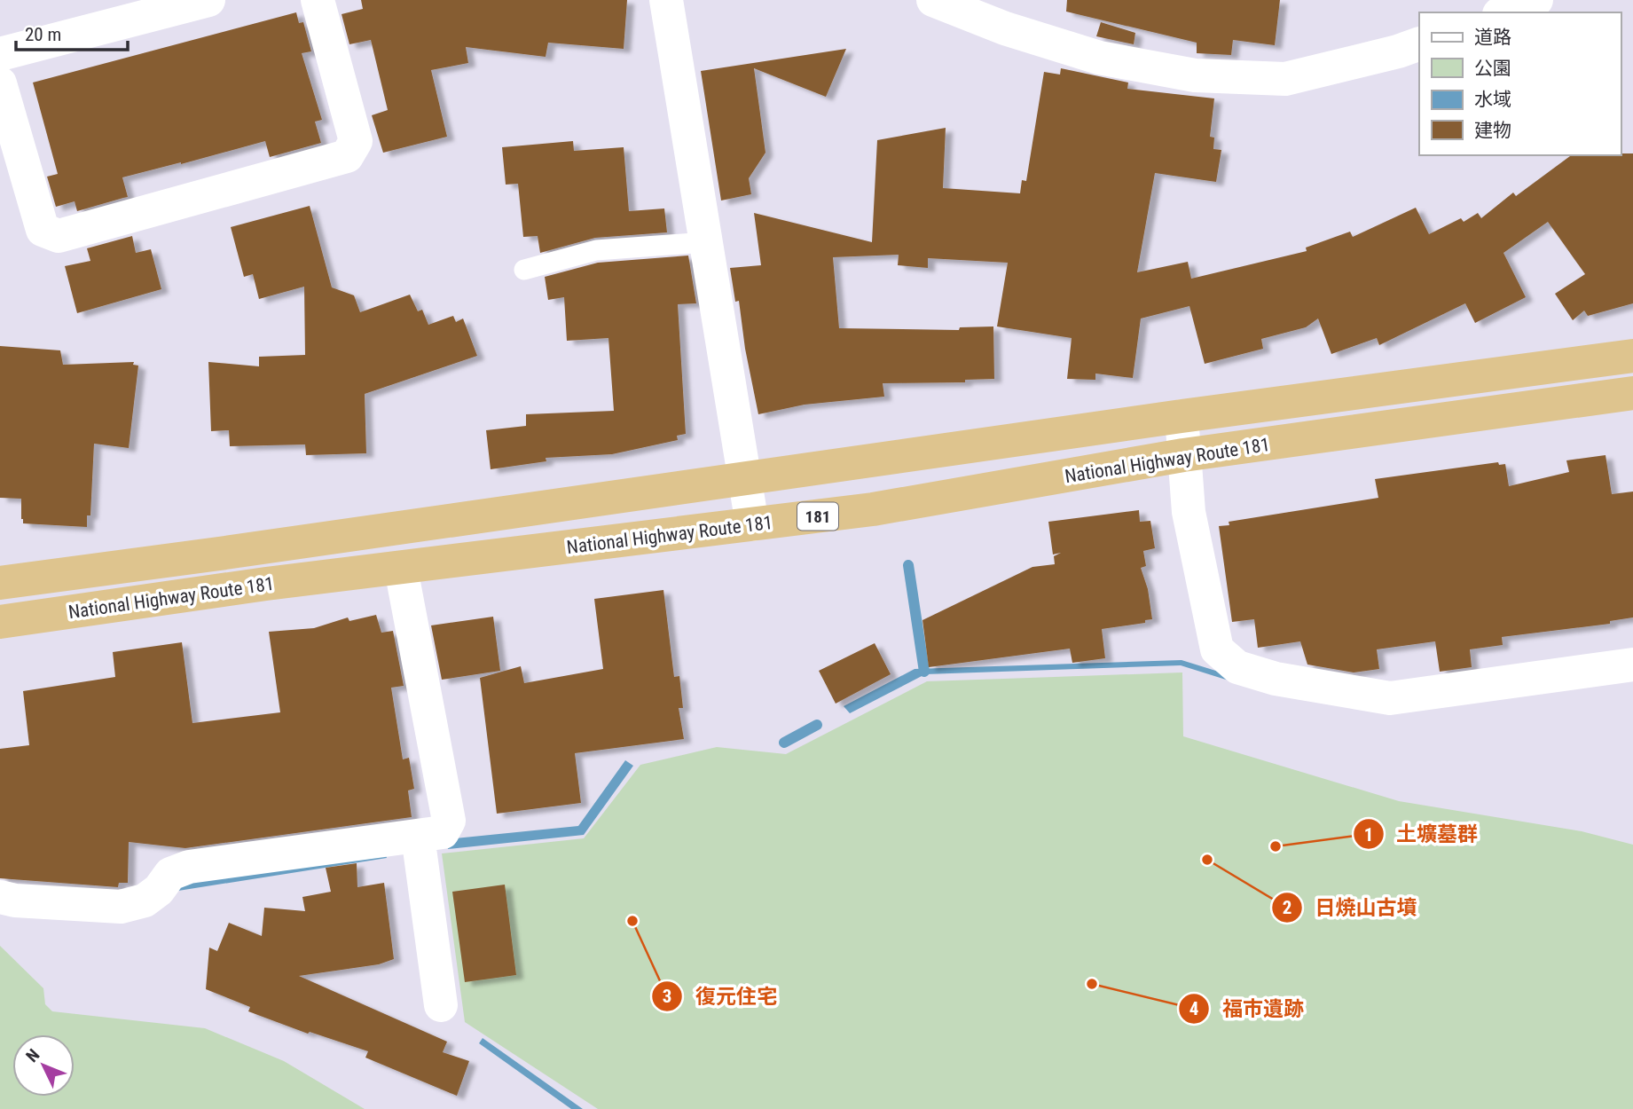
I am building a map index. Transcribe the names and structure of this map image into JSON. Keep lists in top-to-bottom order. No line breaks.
{"streets":{"highway":["National Highway Route 181","181"]},"places":["土壙墓群","日焼山古墳","復元住宅","福市遺跡"],"legend":["道路","公園","水域","建物"],"scale_bar":"20 m","north":"top left"}
